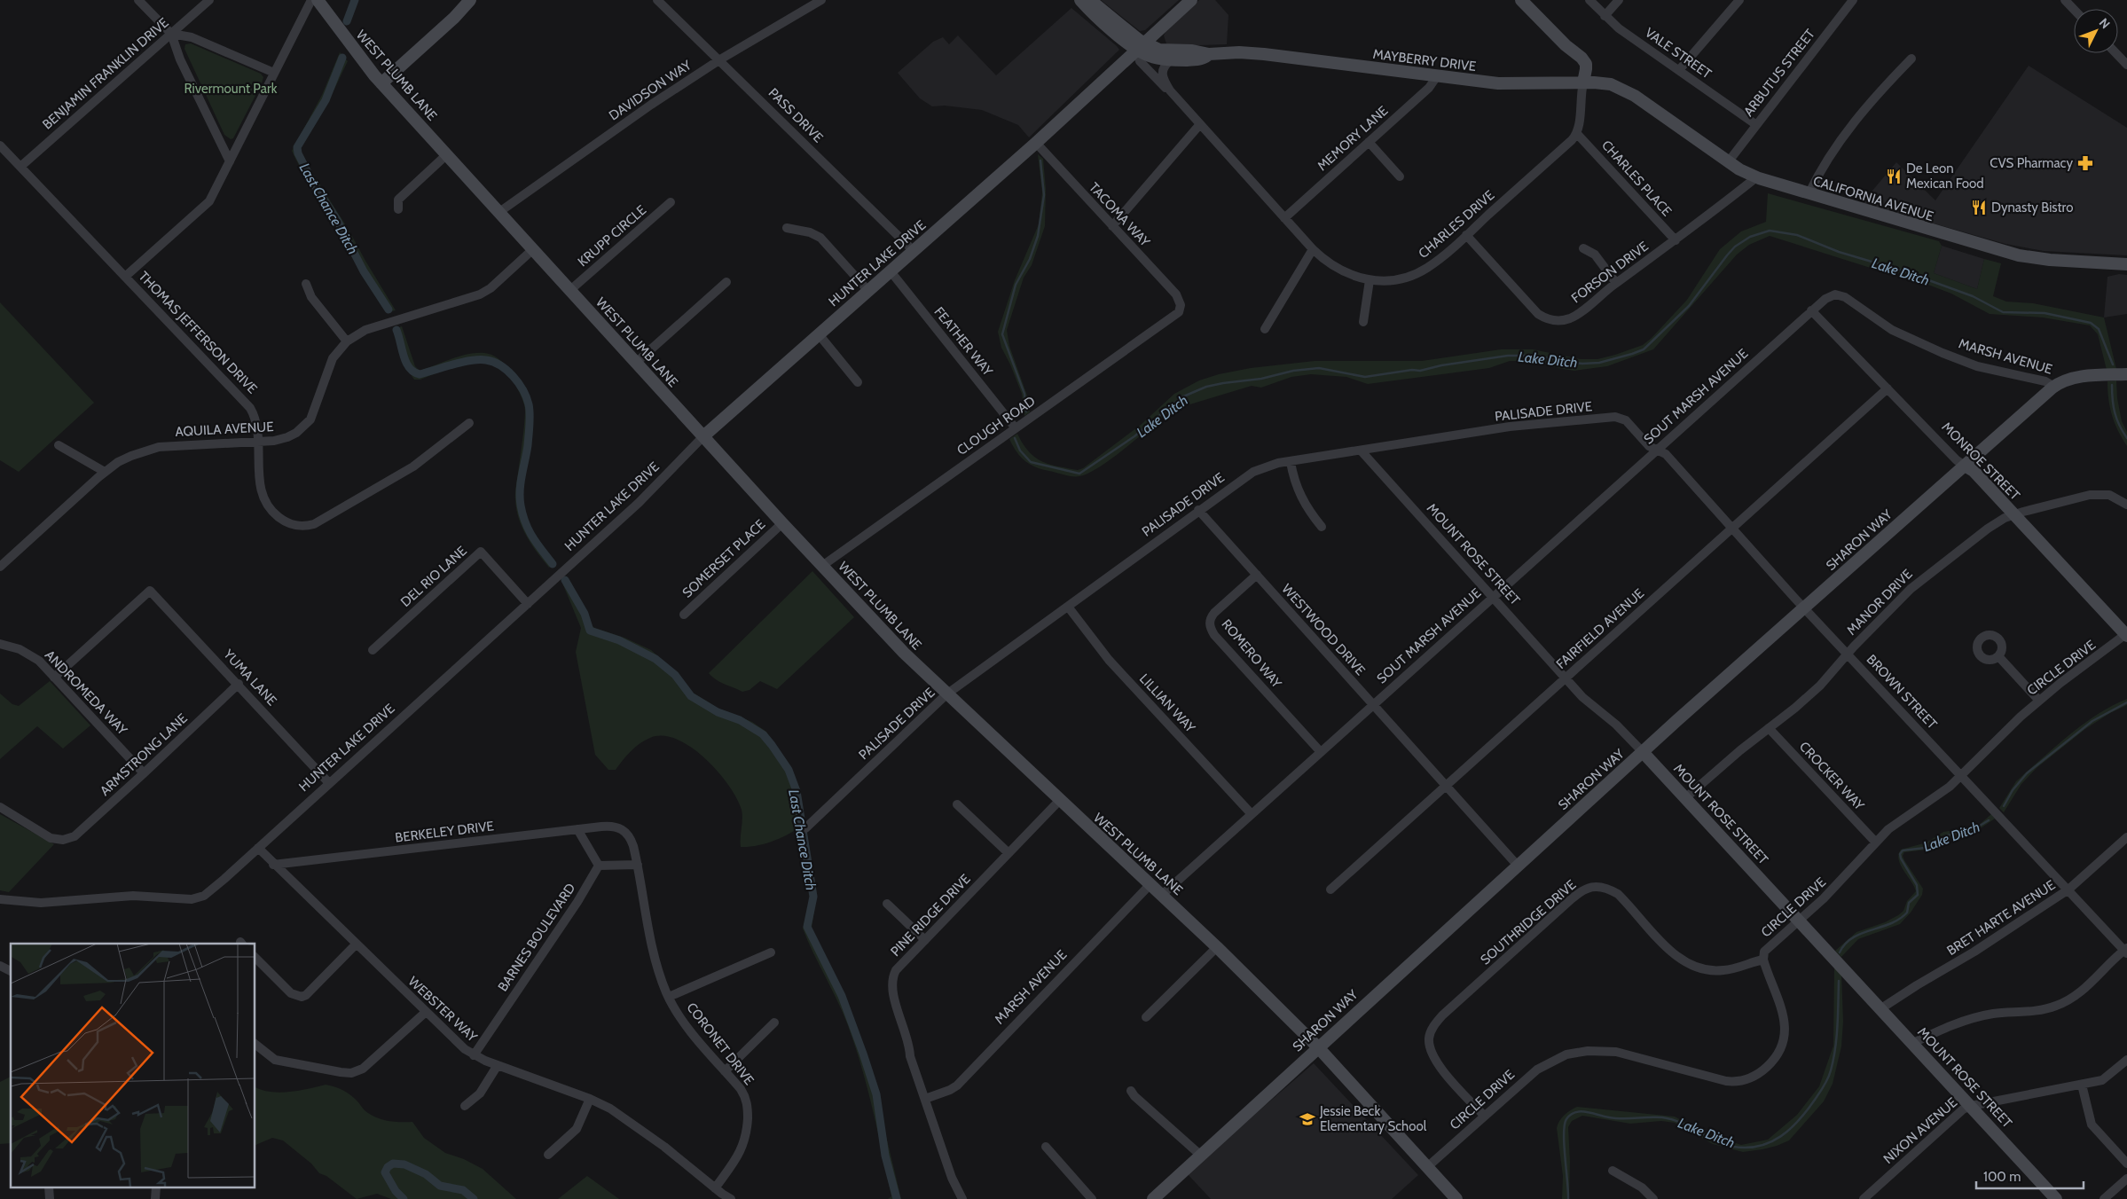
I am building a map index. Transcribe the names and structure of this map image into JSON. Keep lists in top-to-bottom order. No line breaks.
{"streets":{"street":["VALE STREET","MAYBERRY DRIVE","ARBUTUS STREET","BENJAMIN FRANKLIN DRIVE","WEST PLUMB LANE","DAVIDSON WAY","PASS DRIVE","MEMORY LANE","CHARLES PLACE","CALIFORNIA AVENUE","TACOMA WAY","CHARLES DRIVE","KRUPP CIRCLE","HUNTER LAKE DRIVE","FORSON DRIVE","THOMAS JEFFERSON DRIVE","FEATHER WAY","MARSH AVENUE","SOUT MARSH AVENUE","PALISADE DRIVE","CLOUGH ROAD","AQUILA AVENUE","MONROE STREET","SHARON WAY","MOUNT ROSE STREET","SOMERSET PLACE","DEL RIO LANE","MANOR DRIVE","FAIRFIELD AVENUE","WESTWOOD DRIVE","ROMERO WAY","CIRCLE DRIVE","YUMA LANE","BROWN STREET","ANDROMEDA WAY","LILLIAN WAY","ARMSTRONG LANE","CROCKER WAY","BERKELEY DRIVE","PINE RIDGE DRIVE","BRET HARTE AVENUE","SOUTHRIDGE DRIVE","BARNES BOULEVARD","WEBSTER WAY","CORONET DRIVE","NIXON AVENUE"]},"crossings":[["VALE STREET","ARBUTUS STREET"],["MAYBERRY DRIVE","MEMORY LANE"],["MAYBERRY DRIVE","CALIFORNIA AVENUE"],["MAYBERRY DRIVE","CHARLES DRIVE"],["MAYBERRY DRIVE","HUNTER LAKE DRIVE"],["ARBUTUS STREET","CALIFORNIA AVENUE"],["BENJAMIN FRANKLIN DRIVE","THOMAS JEFFERSON DRIVE"],["WEST PLUMB LANE","DAVIDSON WAY"],["WEST PLUMB LANE","KRUPP CIRCLE"],["WEST PLUMB LANE","HUNTER LAKE DRIVE"],["WEST PLUMB LANE","MARSH AVENUE"],["WEST PLUMB LANE","SOUT MARSH AVENUE"],["WEST PLUMB LANE","PALISADE DRIVE"],["WEST PLUMB LANE","CLOUGH ROAD"],["WEST PLUMB LANE","AQUILA AVENUE"],["WEST PLUMB LANE","SHARON WAY"],["WEST PLUMB LANE","SOMERSET PLACE"],["WEST PLUMB LANE","CIRCLE DRIVE"],["WEST PLUMB LANE","PINE RIDGE DRIVE"],["DAVIDSON WAY","PASS DRIVE"],["PASS DRIVE","HUNTER LAKE DRIVE"],["MEMORY LANE","CHARLES DRIVE"],["CHARLES PLACE","CHARLES DRIVE"],["CHARLES PLACE","FORSON DRIVE"],["CALIFORNIA AVENUE","FORSON DRIVE"],["TACOMA WAY","HUNTER LAKE DRIVE"],["TACOMA WAY","CLOUGH ROAD"],["CHARLES DRIVE","HUNTER LAKE DRIVE"],["CHARLES DRIVE","FORSON DRIVE"],["HUNTER LAKE DRIVE","FEATHER WAY"],["HUNTER LAKE DRIVE","DEL RIO LANE"],["HUNTER LAKE DRIVE","YUMA LANE"],["HUNTER LAKE DRIVE","WEBSTER WAY"],["THOMAS JEFFERSON DRIVE","AQUILA AVENUE"],["FEATHER WAY","CLOUGH ROAD"],["MARSH AVENUE","SOUT MARSH AVENUE"],["MARSH AVENUE","SHARON WAY"],["MARSH AVENUE","PINE RIDGE DRIVE"],["SOUT MARSH AVENUE","PALISADE DRIVE"],["SOUT MARSH AVENUE","MONROE STREET"],["SOUT MARSH AVENUE","MOUNT ROSE STREET"],["SOUT MARSH AVENUE","WESTWOOD DRIVE"],["SOUT MARSH AVENUE","ROMERO WAY"],["SOUT MARSH AVENUE","BROWN STREET"],["SOUT MARSH AVENUE","LILLIAN WAY"],["PALISADE DRIVE","MOUNT ROSE STREET"],["PALISADE DRIVE","WESTWOOD DRIVE"],["PALISADE DRIVE","BROWN STREET"],["PALISADE DRIVE","LILLIAN WAY"],["MONROE STREET","SHARON WAY"],["MONROE STREET","MANOR DRIVE"],["MONROE STREET","FAIRFIELD AVENUE"],["MONROE STREET","CIRCLE DRIVE"],["SHARON WAY","MOUNT ROSE STREET"],["SHARON WAY","WESTWOOD DRIVE"],["SHARON WAY","BROWN STREET"],["MOUNT ROSE STREET","MANOR DRIVE"],["MOUNT ROSE STREET","FAIRFIELD AVENUE"],["MOUNT ROSE STREET","CIRCLE DRIVE"],["MOUNT ROSE STREET","BRET HARTE AVENUE"],["MOUNT ROSE STREET","NIXON AVENUE"],["MANOR DRIVE","BROWN STREET"],["MANOR DRIVE","CROCKER WAY"],["FAIRFIELD AVENUE","WESTWOOD DRIVE"],["FAIRFIELD AVENUE","BROWN STREET"],["WESTWOOD DRIVE","ROMERO WAY"],["CIRCLE DRIVE","BROWN STREET"],["CIRCLE DRIVE","CROCKER WAY"],["CIRCLE DRIVE","SOUTHRIDGE DRIVE"],["YUMA LANE","ANDROMEDA WAY"],["YUMA LANE","ARMSTRONG LANE"],["BROWN STREET","BRET HARTE AVENUE"],["ANDROMEDA WAY","ARMSTRONG LANE"],["BERKELEY DRIVE","WEBSTER WAY"],["BERKELEY DRIVE","CORONET DRIVE"],["BARNES BOULEVARD","WEBSTER WAY"],["WEBSTER WAY","CORONET DRIVE"]],"water":["Last Chance Ditch","Lake Ditch"],"parks":["Rivermount Park"],"places":{"pharmacy":["CVS Pharmacy"],"restaurant":["De Leon Mexican Food","Dynasty Bistro"],"school or university":["Jessie Beck Elementary School"]},"scale_bar":"100 m","north":"top right"}
